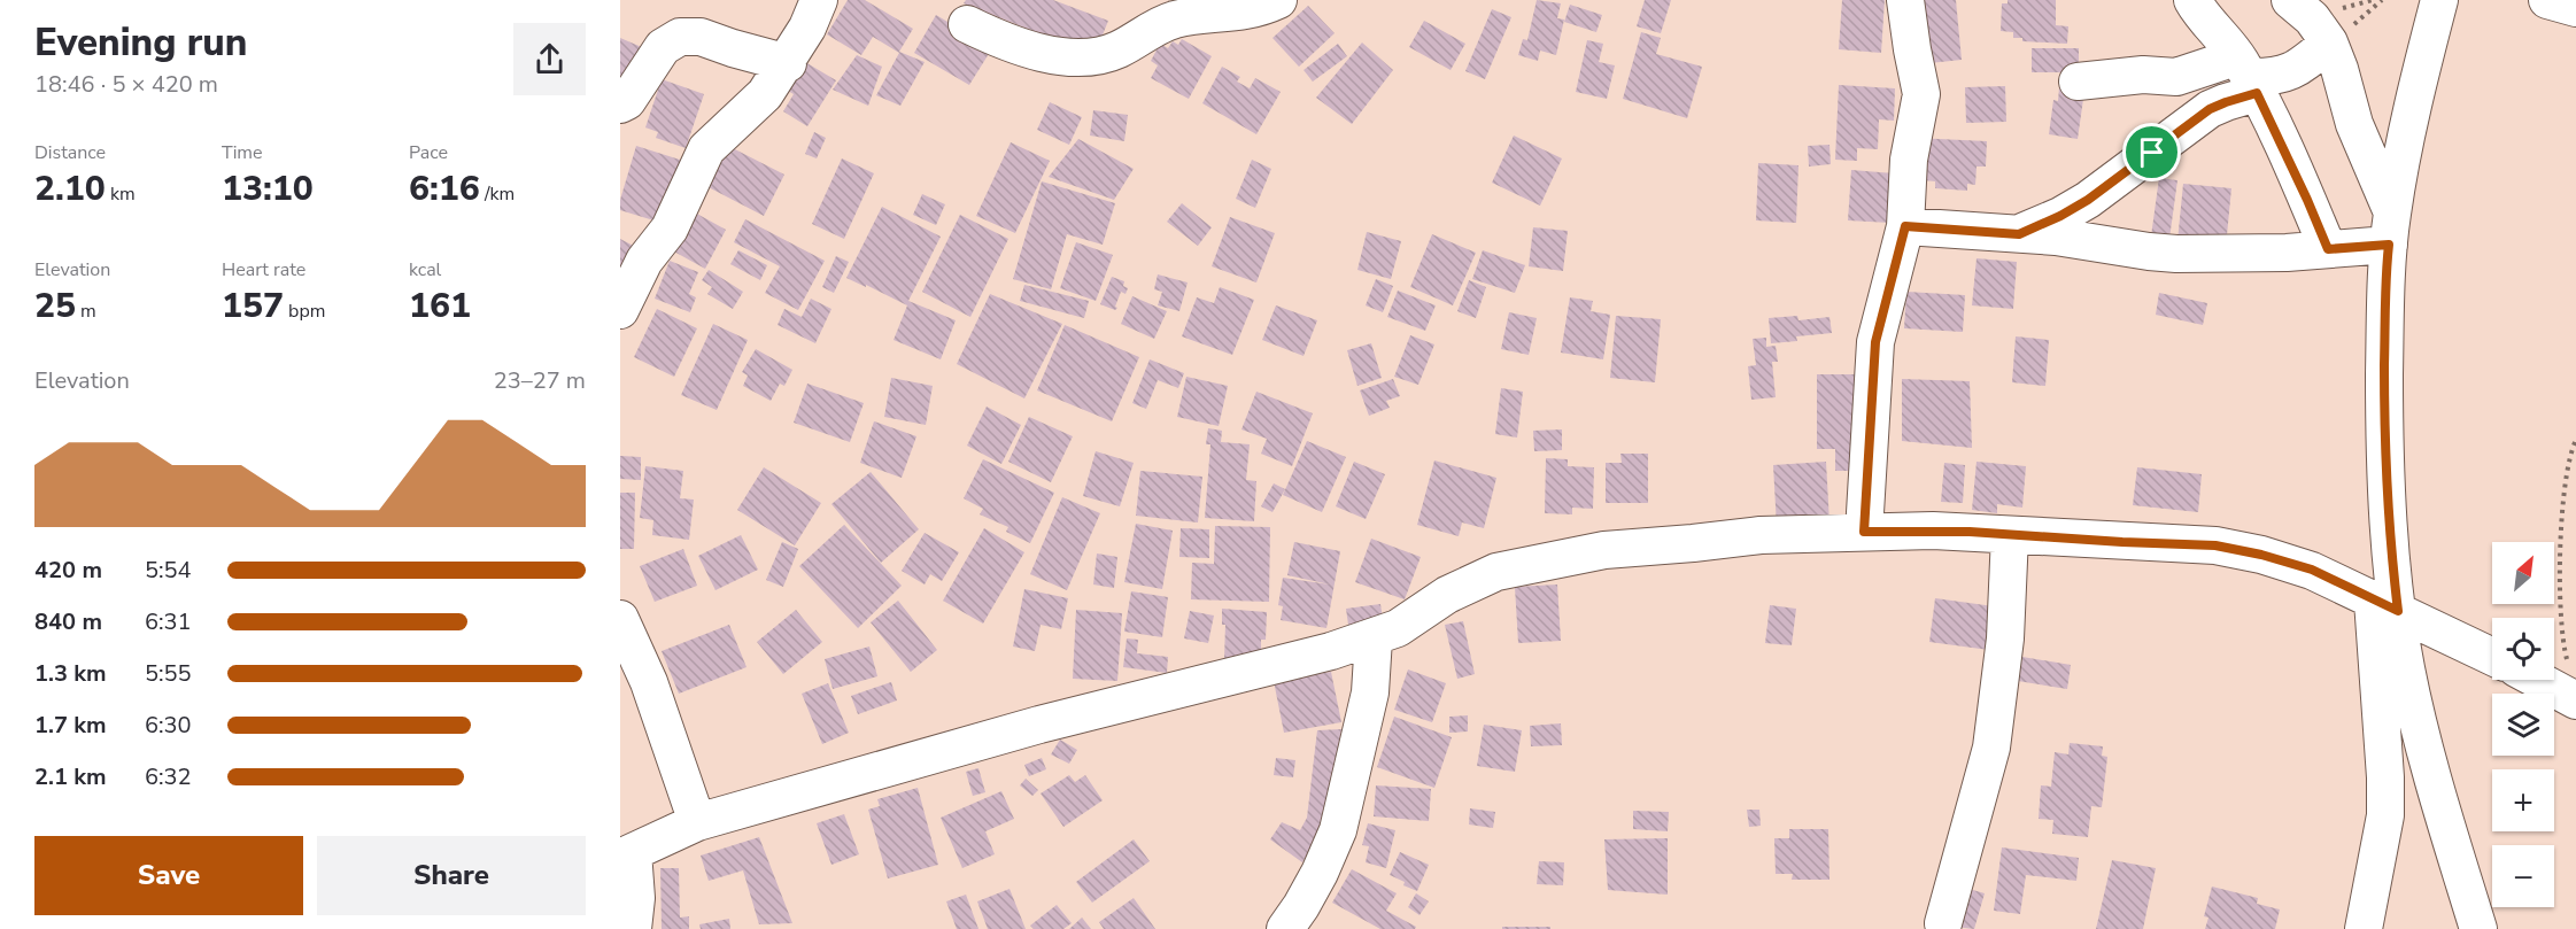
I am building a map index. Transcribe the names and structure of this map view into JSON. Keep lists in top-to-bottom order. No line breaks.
{"north":"top right","page":{"heading":["Evening run","18:46 · 5 × 420 m"],"stats":[["Distance","2.10 km"],["Time","13:10"],["Pace","6:16 /km"],["Elevation","25 m"],["Heart rate","157 bpm"],["kcal","161"]],"chart":["Elevation","23–27 m"],"map_buttons":["+","−"],"list":[{"name":"420 m","note":"5:54"},{"name":"840 m","note":"6:31"},{"name":"1.3 km","note":"5:55"},{"name":"1.7 km","note":"6:30"},{"name":"2.1 km","note":"6:32"}],"buttons":["Save","Share"]}}
